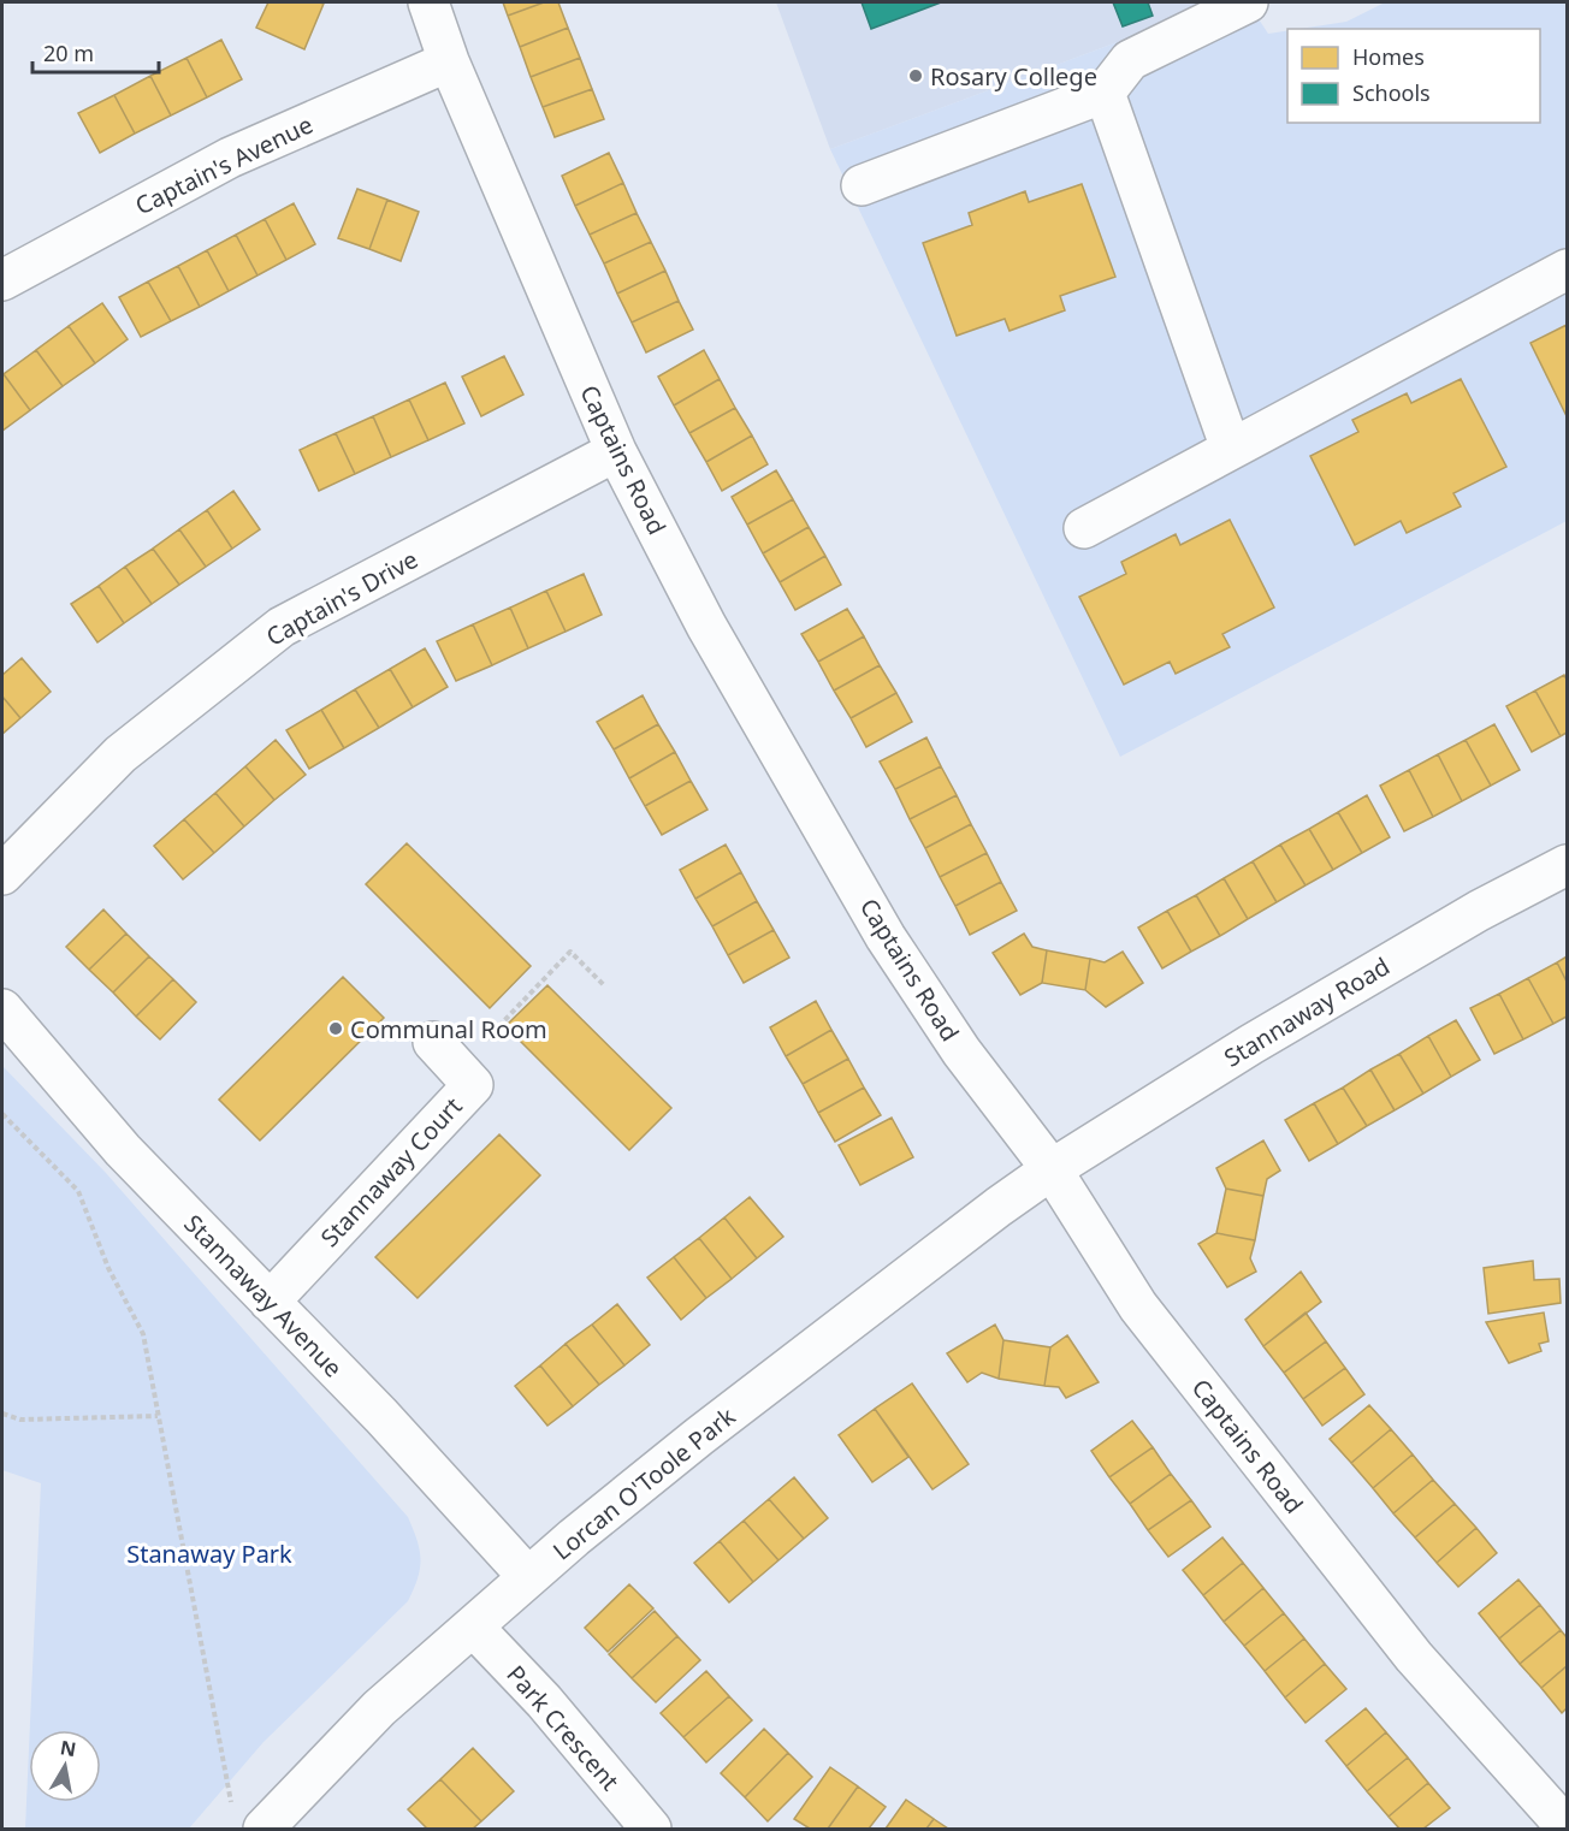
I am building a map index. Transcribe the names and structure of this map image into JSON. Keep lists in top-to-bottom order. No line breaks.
{"streets":{"street":["Captain's Avenue","Captains Road","Captain's Drive","Stannaway Road","Stannaway Court","Stannaway Avenue","Lorcan O'Toole Park","Park Crescent"]},"crossings":[["Captain's Avenue","Captains Road"],["Captains Road","Captain's Drive"],["Captains Road","Stannaway Road"],["Captains Road","Lorcan O'Toole Park"],["Stannaway Road","Lorcan O'Toole Park"],["Stannaway Court","Stannaway Avenue"],["Stannaway Avenue","Lorcan O'Toole Park"],["Lorcan O'Toole Park","Park Crescent"]],"parks":["Stanaway Park"],"places":["Rosary College","Communal Room"],"legend":["Homes","Schools"],"scale_bar":"20 m","north":"top"}
